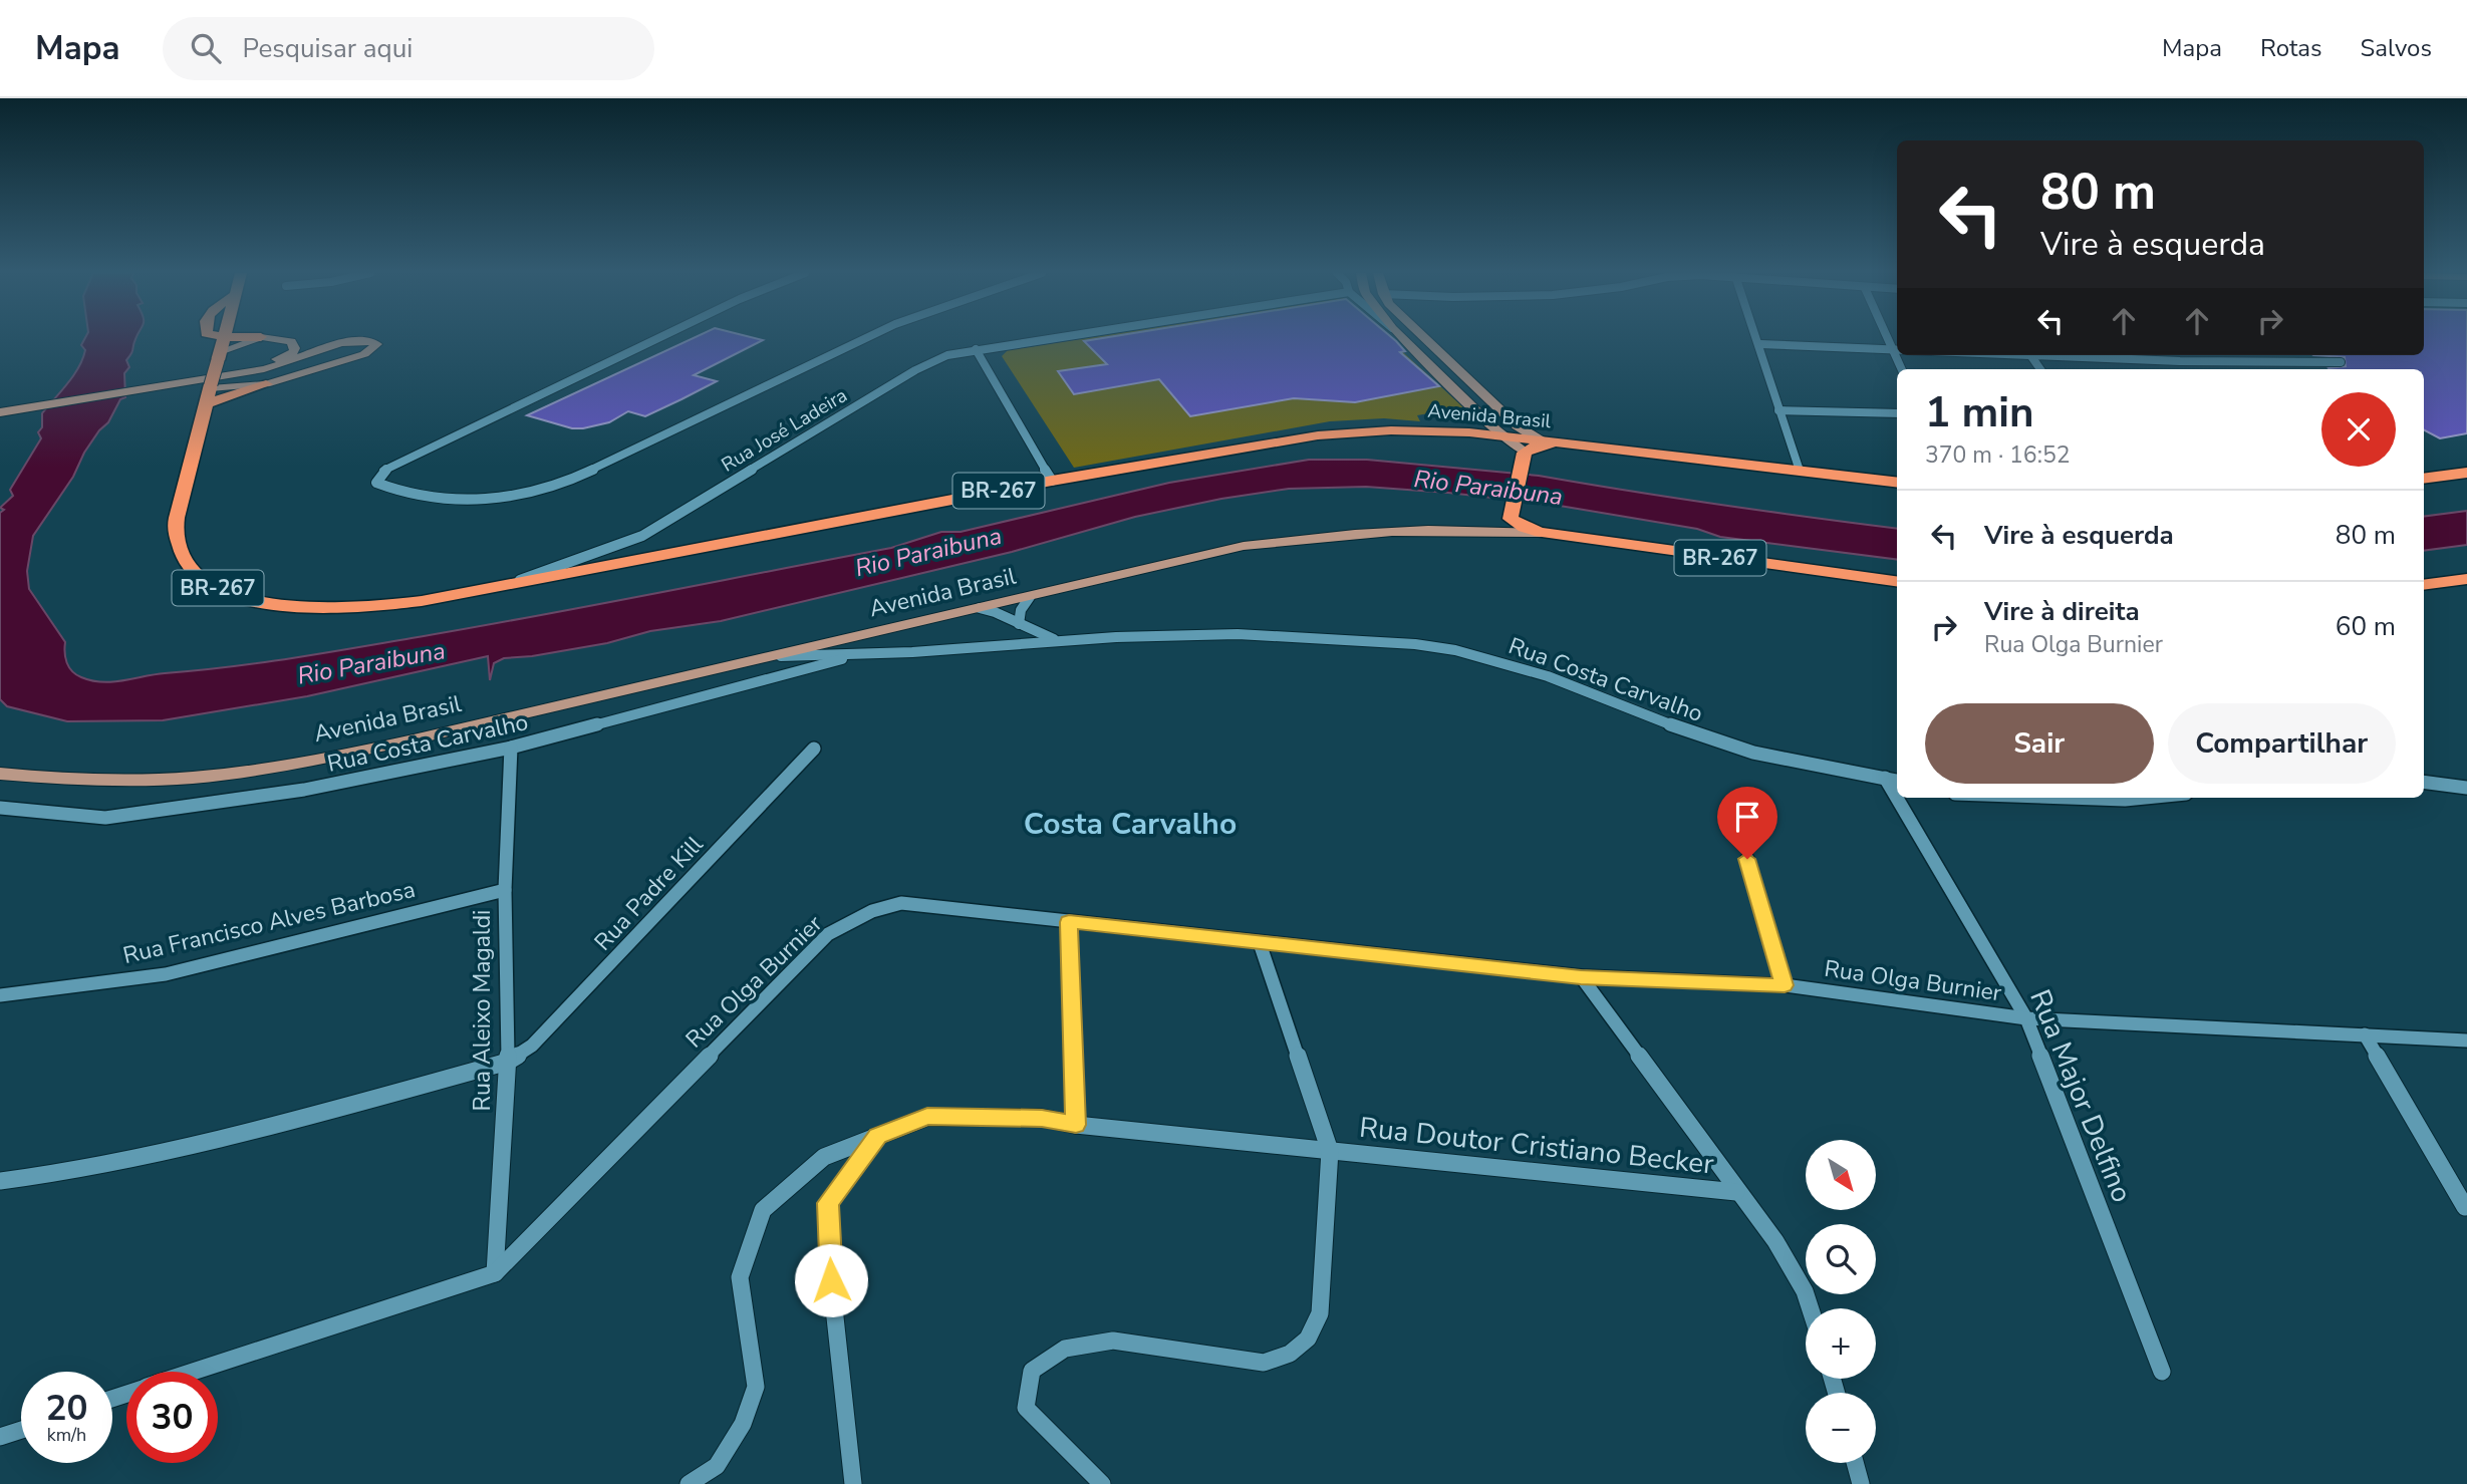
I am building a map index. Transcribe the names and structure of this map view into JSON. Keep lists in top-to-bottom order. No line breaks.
{"streets":{"highway":["Avenida Brasil","BR-267"],"street":["Rua José Ladeira","Rua Costa Carvalho","Rua Padre Kill","Rua Francisco Alves Barbosa","Rua Olga Burnier","Rua Aleixo Magaldi","Rua Major Delfino","Rua Doutor Cristiano Becker"]},"crossings":[["Avenida Brasil","Rua José Ladeira"],["Avenida Brasil","BR-267"],["Avenida Brasil","Rua Costa Carvalho"],["Rua Costa Carvalho","Rua Aleixo Magaldi"],["Rua Padre Kill","Rua Aleixo Magaldi"],["Rua Francisco Alves Barbosa","Rua Aleixo Magaldi"],["Rua Olga Burnier","Rua Aleixo Magaldi"],["Rua Olga Burnier","Rua Major Delfino"]],"districts":["Costa Carvalho"],"water":["Rio Paraibuna"],"north":"bottom right","page":{"header":"Mapa","search":"Pesquisar aqui","nav":["Mapa","Rotas","Salvos"],"turn":["80 m","Vire à esquerda"],"heading":["1 min","370 m · 16:52"],"list":[{"name":"Vire à esquerda","value":"80 m"},{"name":"Vire à direita","note":"Rua Olga Burnier","value":"60 m"}],"buttons":["Sair","Compartilhar"],"map_buttons":["+","−"],"speed":"20 km/h","limit":"30"}}
